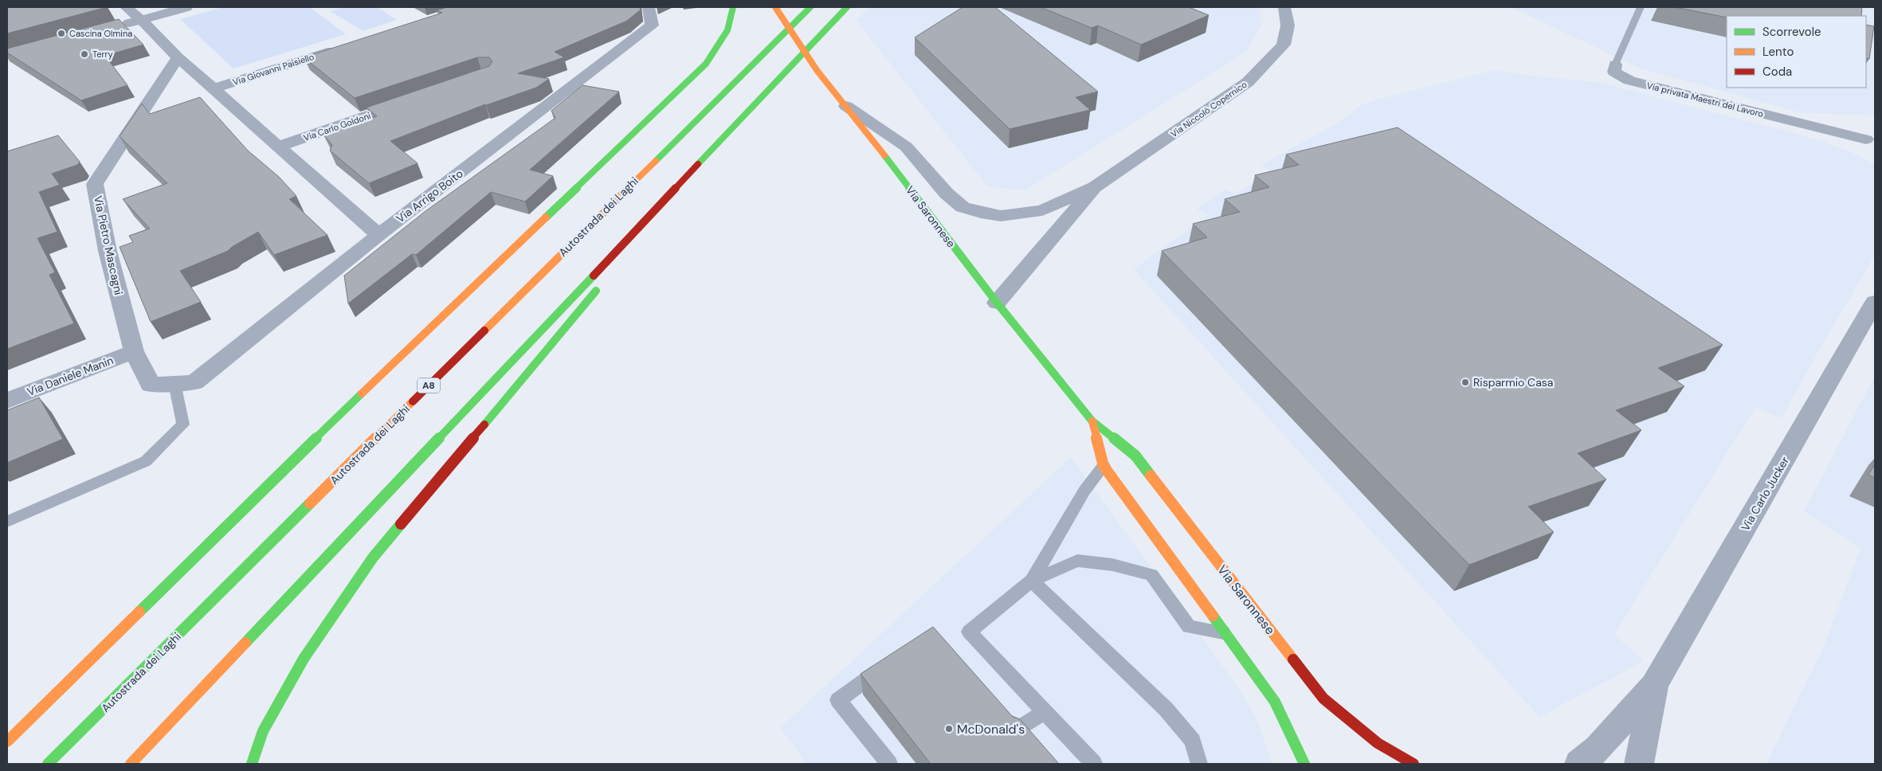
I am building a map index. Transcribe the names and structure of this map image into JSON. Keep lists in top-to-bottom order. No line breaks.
{"streets":{"main road":["Autostrada dei Laghi","Via Saronnese","A8"],"street":["Via Giovanni Paisiello","Via privata Maestri del Lavoro","Via Niccolò Copernico","Via Carlo Goldoni","Via Arrigo Boito","Via Pietro Mascagni","Via Daniele Manin","Via Carlo Jucker"]},"crossings":[["Via Niccolò Copernico","Via Saronnese"],["Via Arrigo Boito","Via Pietro Mascagni"],["Via Pietro Mascagni","Via Daniele Manin"]],"places":["Cascina Olmina","Terry","Risparmio Casa","McDonald's"],"legend":["Scorrevole","Lento","Coda"]}
